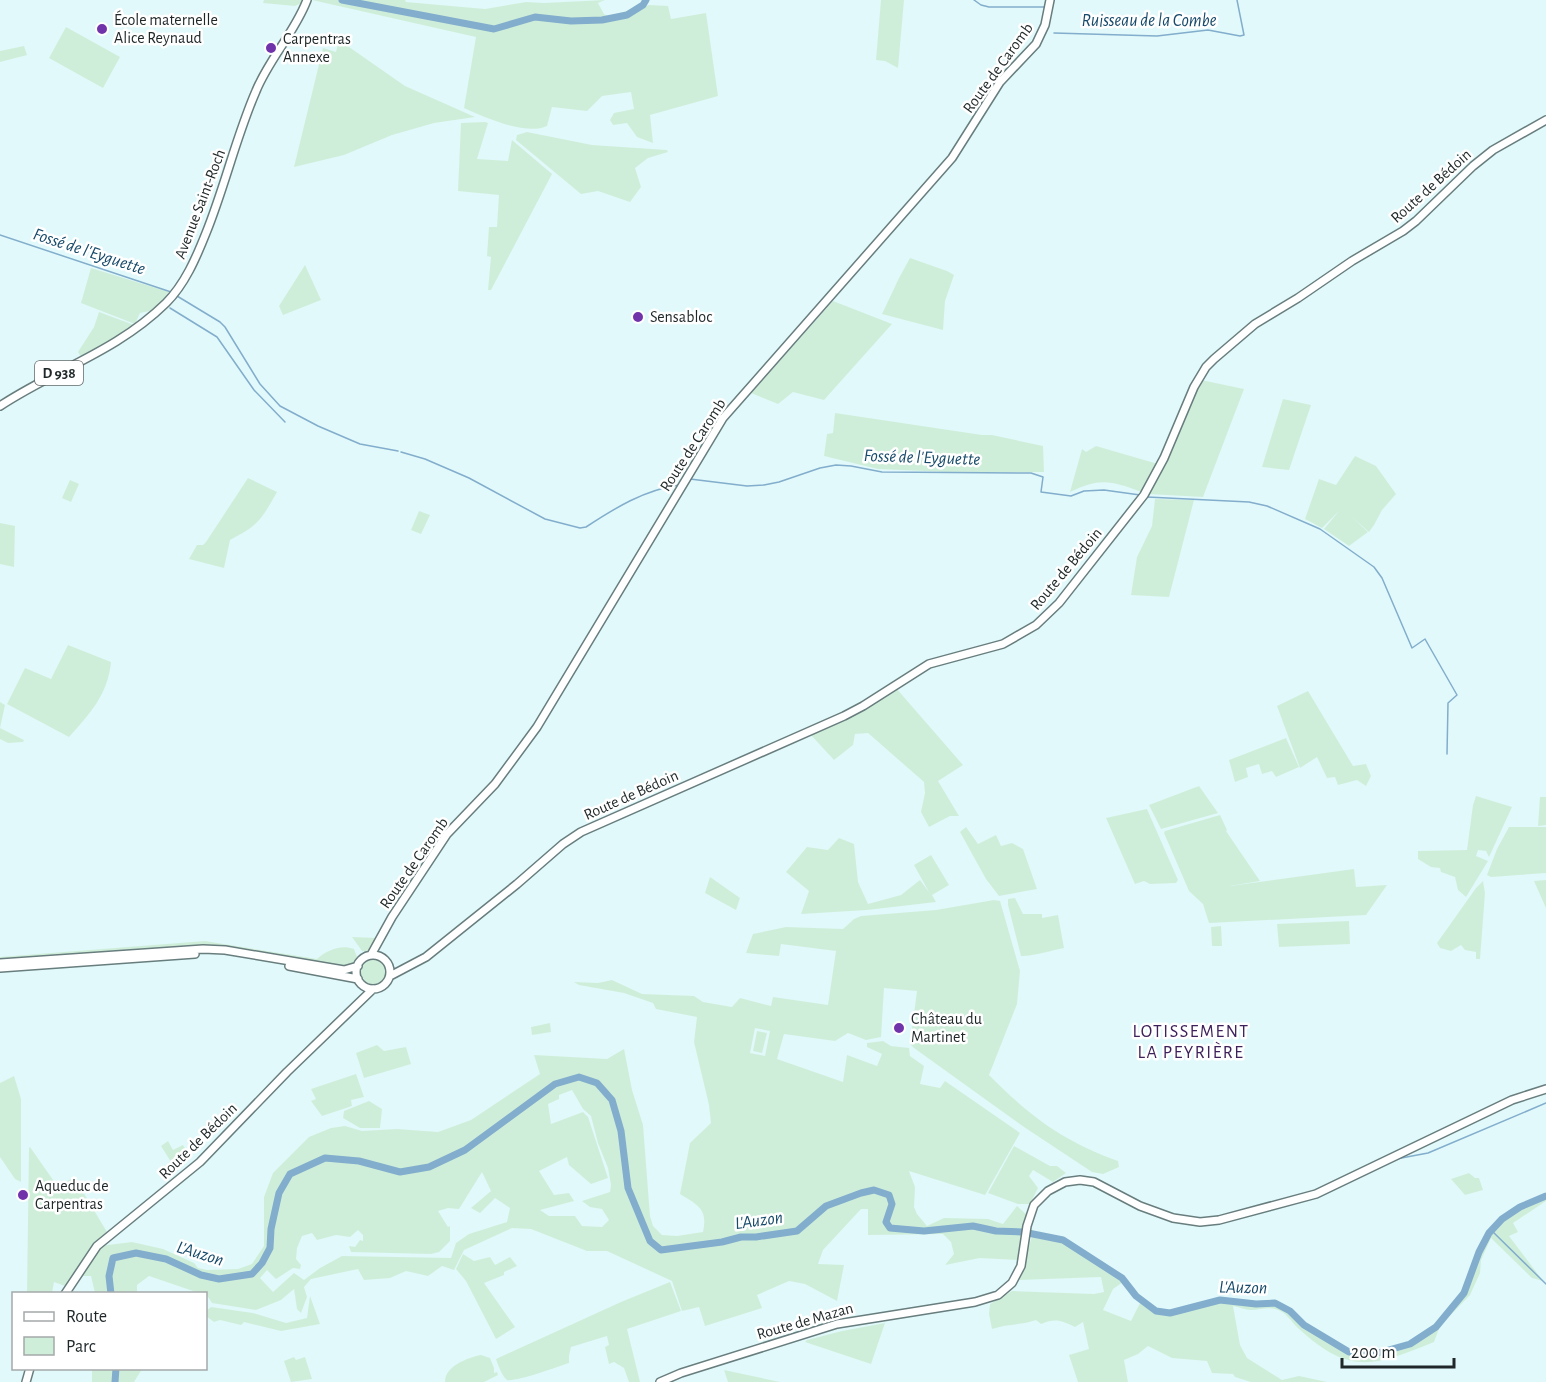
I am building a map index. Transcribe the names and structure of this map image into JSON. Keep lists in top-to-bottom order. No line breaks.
{"streets":{"main road":["Route de Caromb","Route de Bédoin","Avenue Saint-Roch","D 938","Route de Mazan"]},"crossings":[["Route de Caromb","Route de Bédoin"]],"districts":["LOTISSEMENT LA PEYRIÈRE"],"water":["Ruisseau de la Combe","Fossé de l'Eyguette","L'Auzon"],"places":["École maternelle Alice Reynaud","Carpentras Annexe","Sensabloc","Château du Martinet","Aqueduc de Carpentras"],"legend":["Route","Parc"],"scale_bar":"200 m"}
